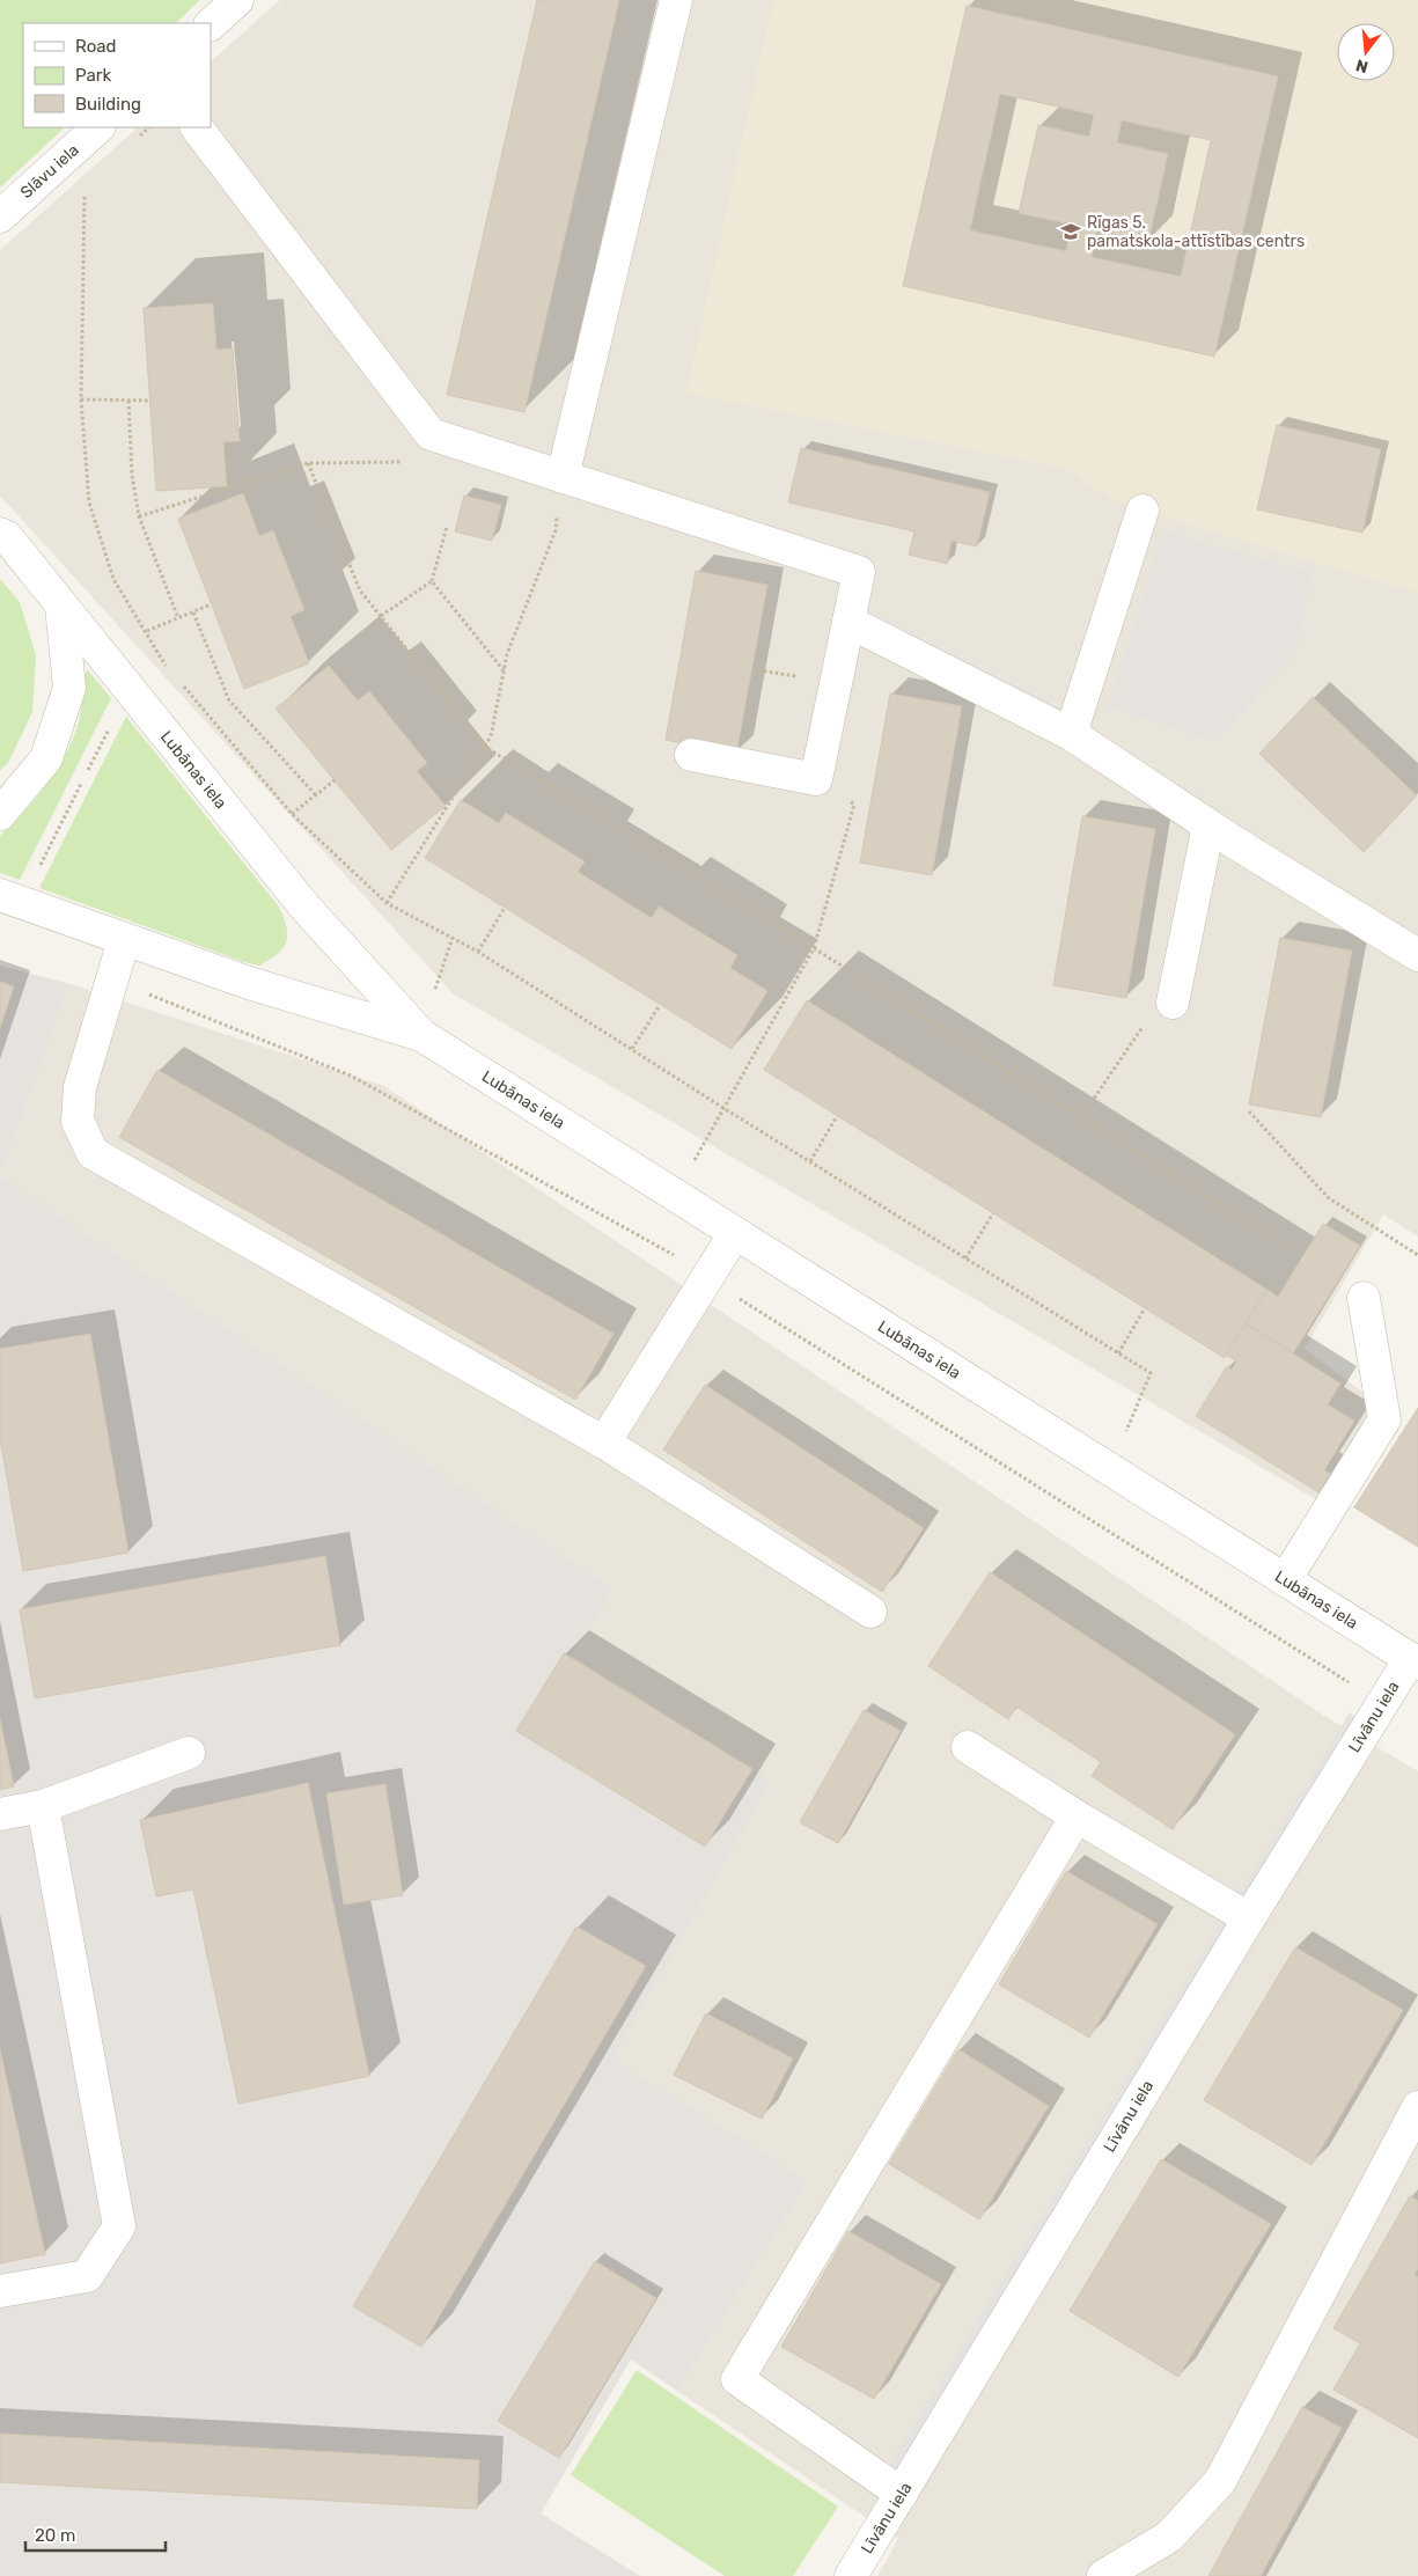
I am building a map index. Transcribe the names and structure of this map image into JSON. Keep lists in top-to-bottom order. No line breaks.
{"streets":{"street":["Slāvu iela","Lubānas iela","Līvānu iela"]},"crossings":[["Lubānas iela","Līvānu iela"]],"places":{"school or university":["Rīgas 5. pamatskola-attīstības centrs"]},"legend":["Road","Park","Building"],"scale_bar":"20 m","north":"bottom"}
